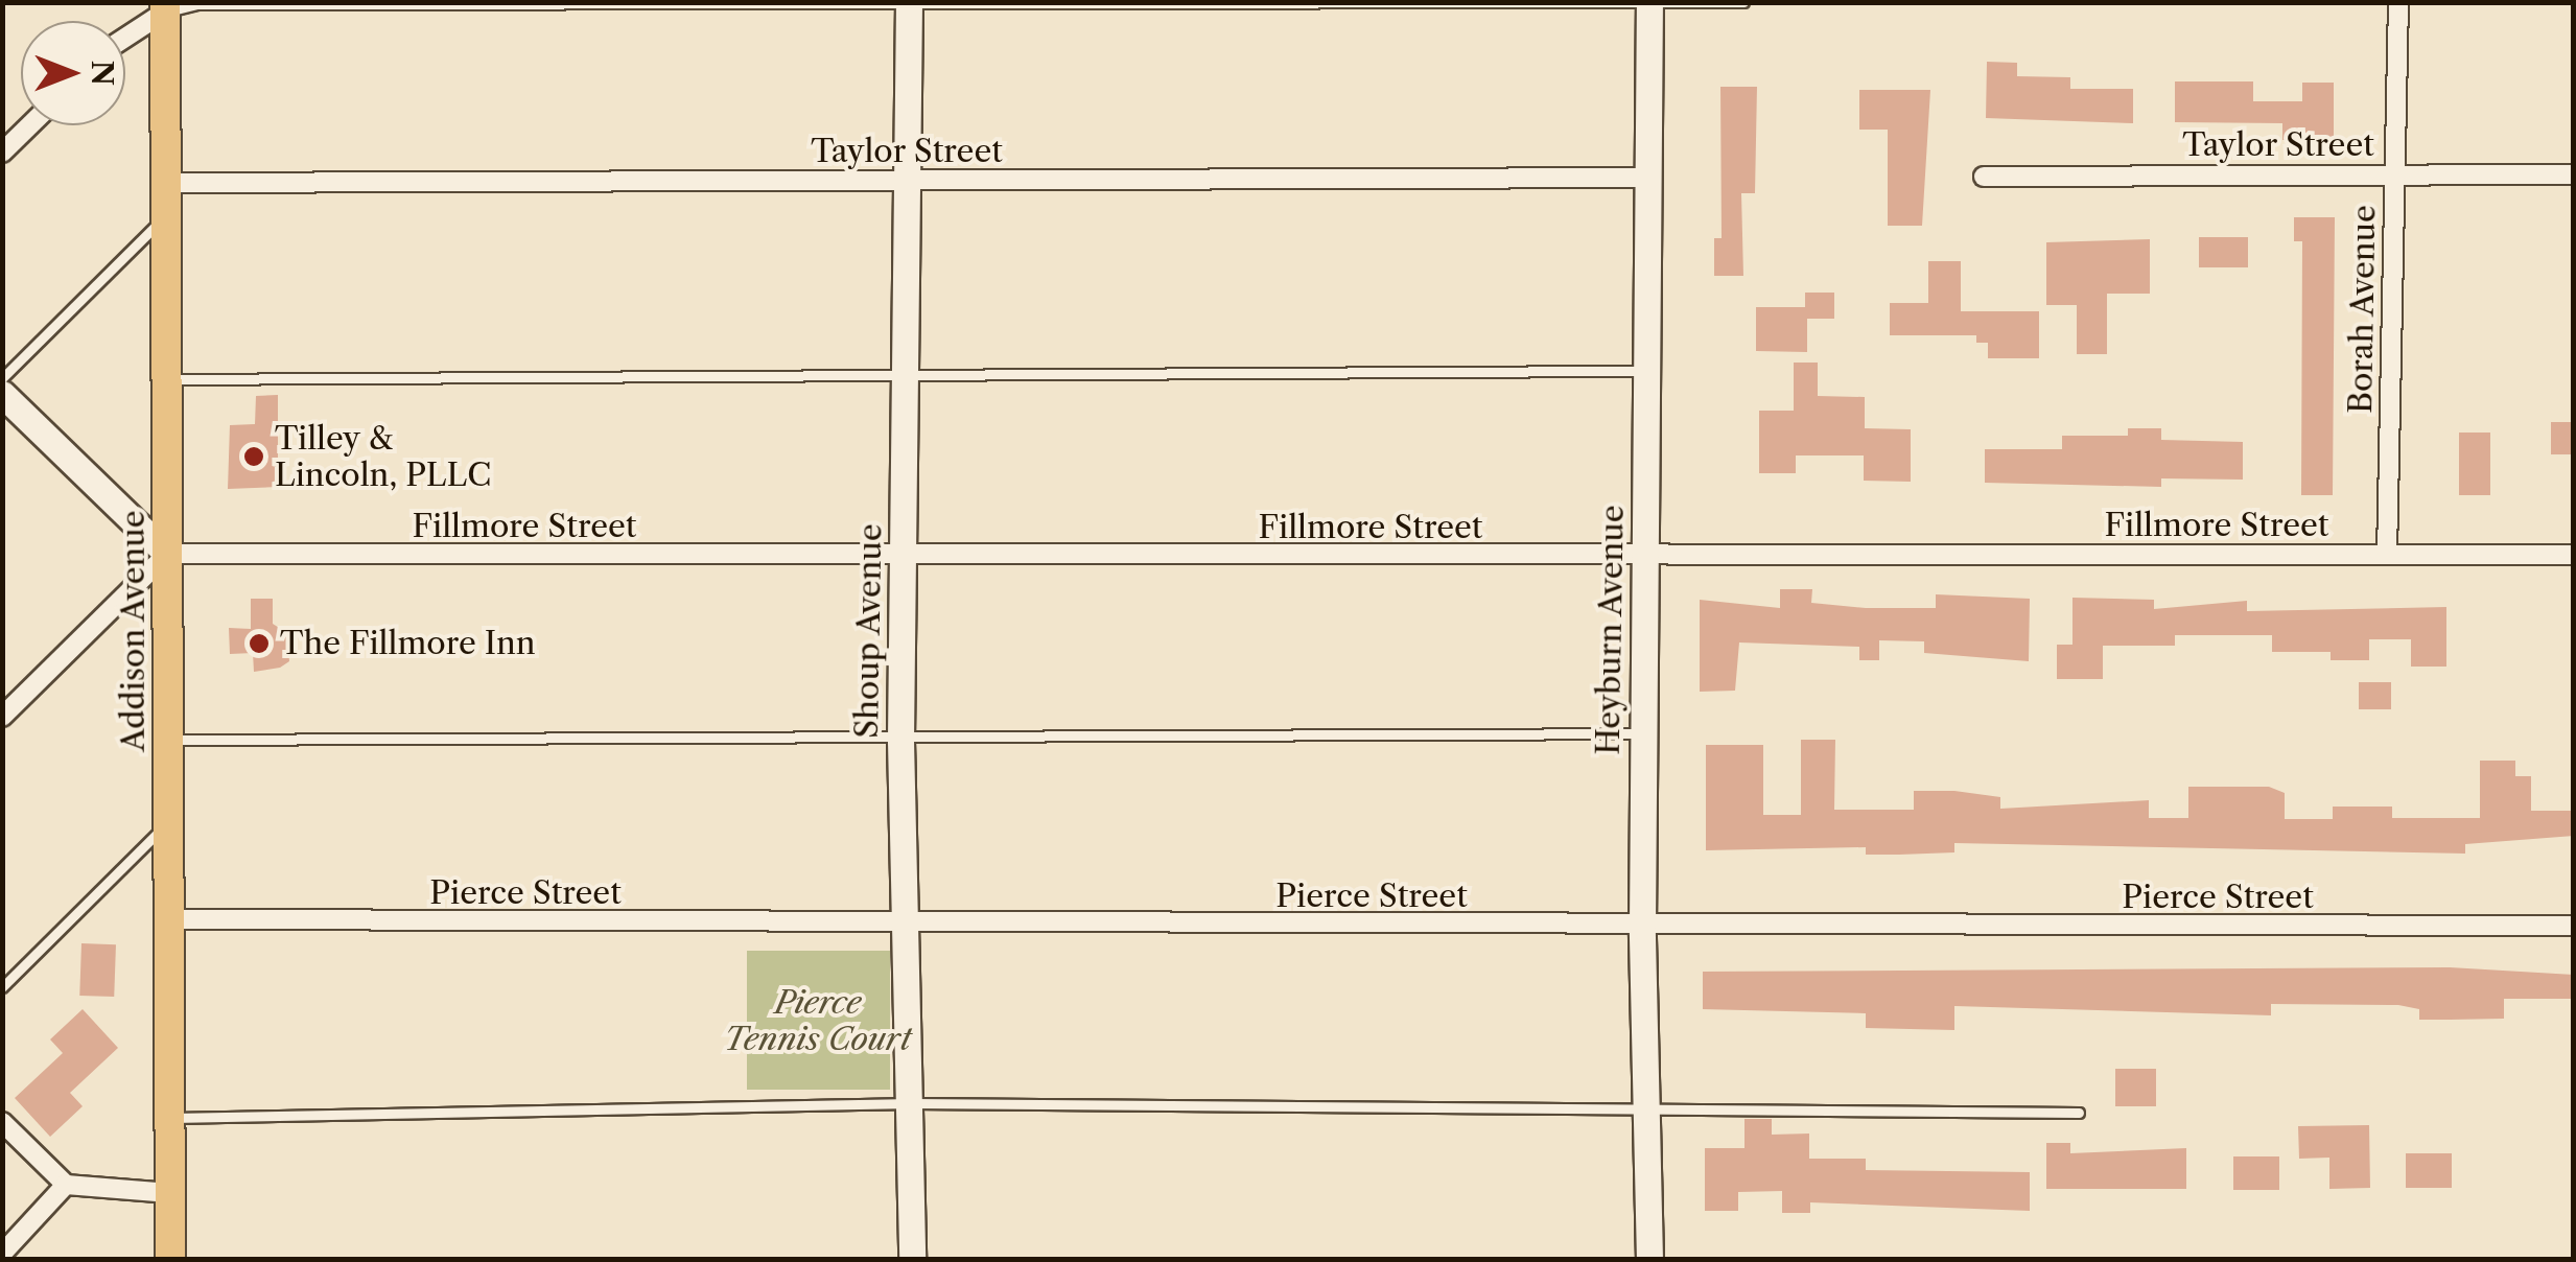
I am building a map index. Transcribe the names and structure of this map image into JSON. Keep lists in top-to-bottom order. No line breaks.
{"streets":{"main road":["Addison Avenue"],"street":["Taylor Street","Borah Avenue","Fillmore Street","Heyburn Avenue","Shoup Avenue","Pierce Street"]},"crossings":[["Taylor Street","Borah Avenue"],["Taylor Street","Heyburn Avenue"],["Taylor Street","Addison Avenue"],["Taylor Street","Shoup Avenue"],["Borah Avenue","Fillmore Street"],["Fillmore Street","Heyburn Avenue"],["Fillmore Street","Addison Avenue"],["Fillmore Street","Shoup Avenue"],["Heyburn Avenue","Pierce Street"],["Addison Avenue","Pierce Street"],["Shoup Avenue","Pierce Street"]],"parks":["Pierce Tennis Court"],"places":["Tilley & Lincoln, PLLC","The Fillmore Inn"],"north":"right"}
